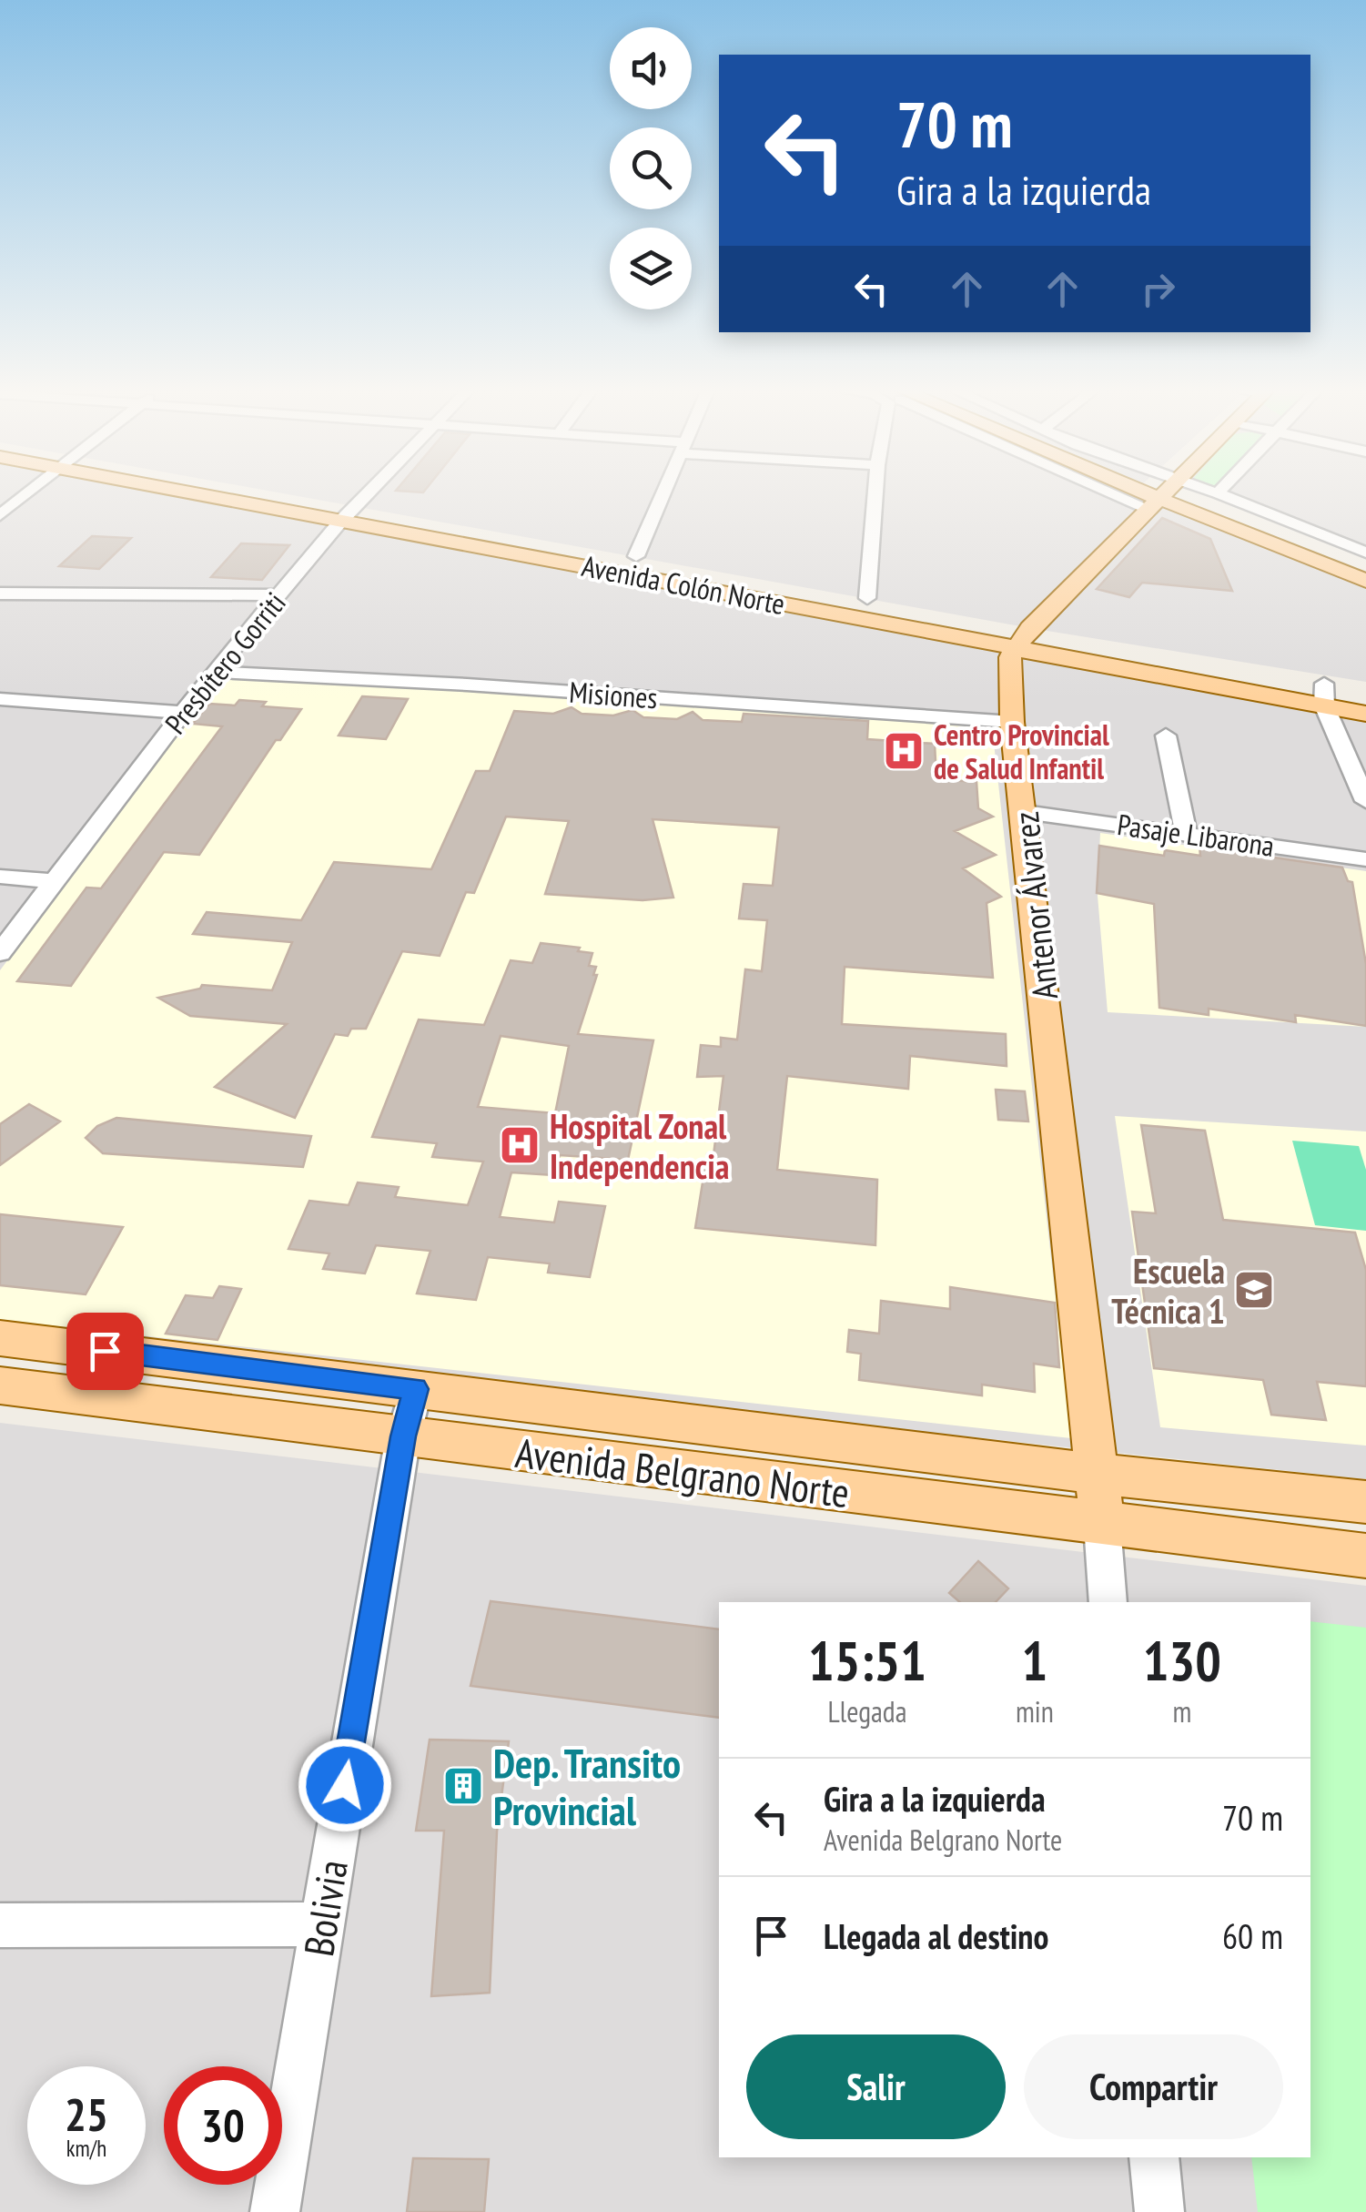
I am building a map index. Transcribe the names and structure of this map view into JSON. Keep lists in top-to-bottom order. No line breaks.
{"streets":{"main road":["Avenida Colón Norte","Antenor Álvarez","Avenida Belgrano Norte"],"street":["Presbítero Gorriti","Misiones","Pasaje Libarona","Bolivia"]},"crossings":[["Avenida Colón Norte","Presbítero Gorriti"],["Avenida Colón Norte","Antenor Álvarez"],["Presbítero Gorriti","Misiones"],["Misiones","Antenor Álvarez"],["Pasaje Libarona","Antenor Álvarez"],["Antenor Álvarez","Avenida Belgrano Norte"],["Avenida Belgrano Norte","Bolivia"]],"places":{"hospital":["Centro Provincial de Salud Infantil","Hospital Zonal Independencia"],"school or university":["Escuela Técnica 1"],"building":["Dep. Transito Provincial"]},"page":{"turn":["70 m","Gira a la izquierda"],"eta":["15:51","Llegada","1","min","130","m"],"list":[{"name":"Gira a la izquierda","note":"Avenida Belgrano Norte","value":"70 m"},{"name":"Llegada al destino","value":"60 m"}],"buttons":["Salir","Compartir"],"speed":"25 km/h","limit":"30"}}
